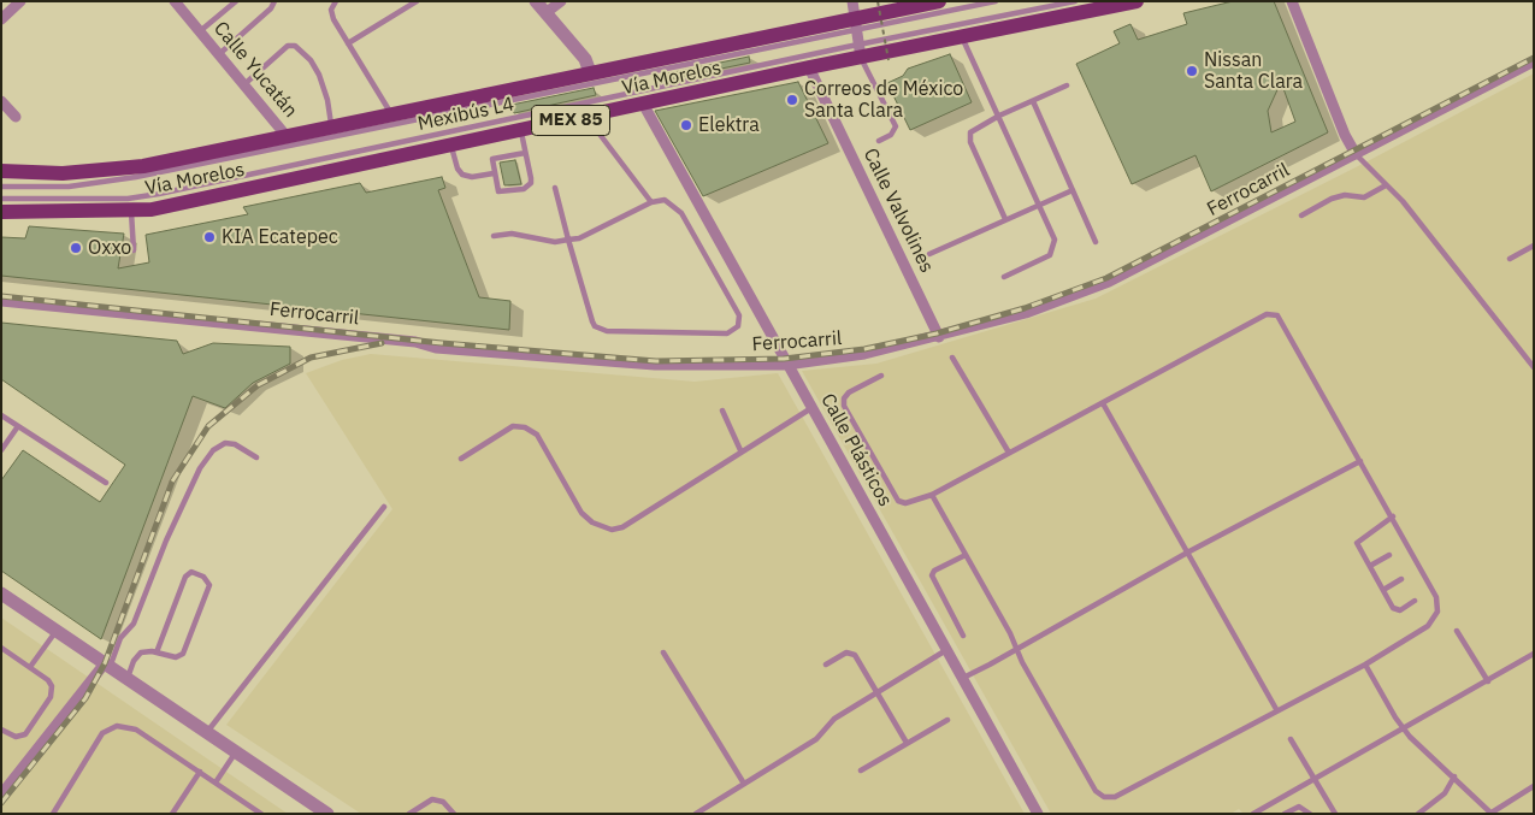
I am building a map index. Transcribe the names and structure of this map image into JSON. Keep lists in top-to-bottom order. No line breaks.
{"streets":{"main road":["Vía Morelos","MEX 85"],"street":["Calle Yucatán","Ferrocarril","Calle Valvolines","Calle Plásticos"],"lane":["Mexibús L4"]},"crossings":[["Calle Yucatán","Vía Morelos"],["Vía Morelos","Mexibús L4"],["Vía Morelos","Calle Valvolines"],["Vía Morelos","Calle Plásticos"],["Ferrocarril","Calle Valvolines"],["Ferrocarril","Calle Plásticos"]],"places":["Nissan Santa Clara","Correos de México Santa Clara","Elektra","KIA Ecatepec","Oxxo"]}
